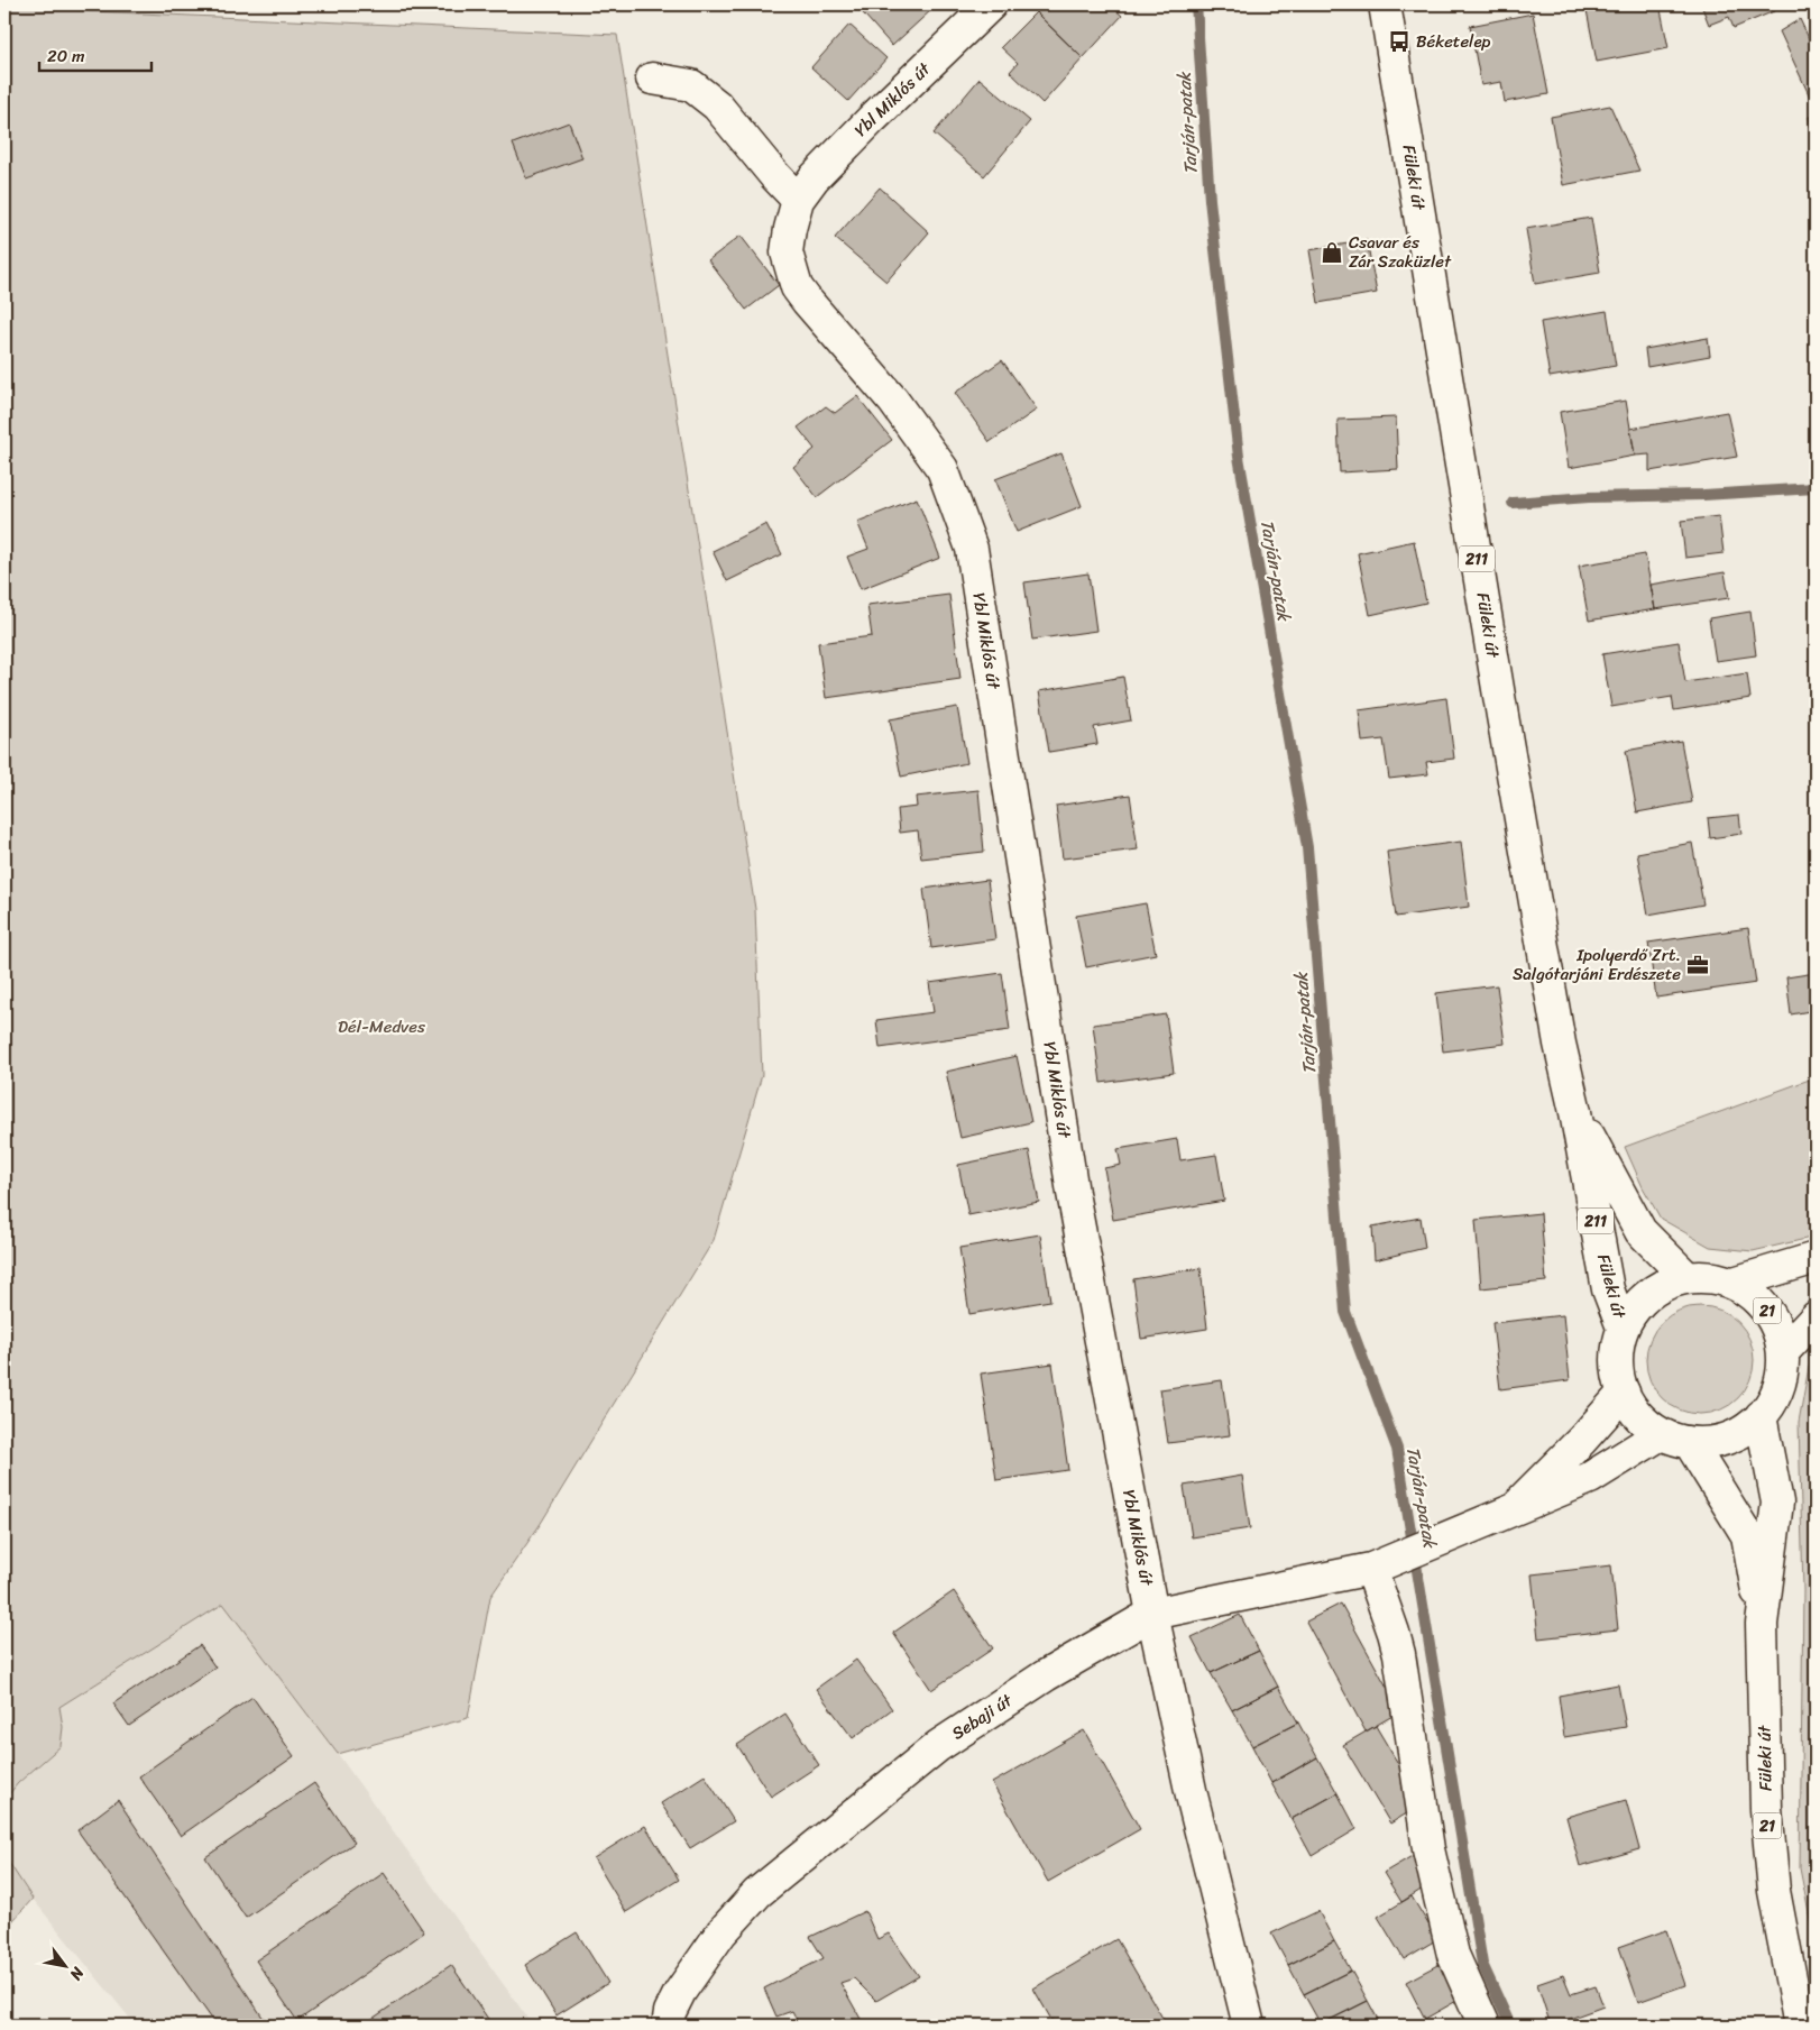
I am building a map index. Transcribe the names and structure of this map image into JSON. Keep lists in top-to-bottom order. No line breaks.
{"streets":{"street":["Ybl Miklós út","Füleki út","211","21","Sebaji út"]},"crossings":[["Ybl Miklós út","Sebaji út"],["Füleki út","21"],["Füleki út","Sebaji út"],["21","Sebaji út"]],"water":["Tarján-patak"],"parks":["Dél-Medves"],"places":{"bus stop":["Béketelep"],"shop":["Csavar és Zár Szaküzlet"],"office":["Ipolyerdő Zrt. Salgótarjáni Erdészete"]},"scale_bar":"20 m","north":"bottom right"}
